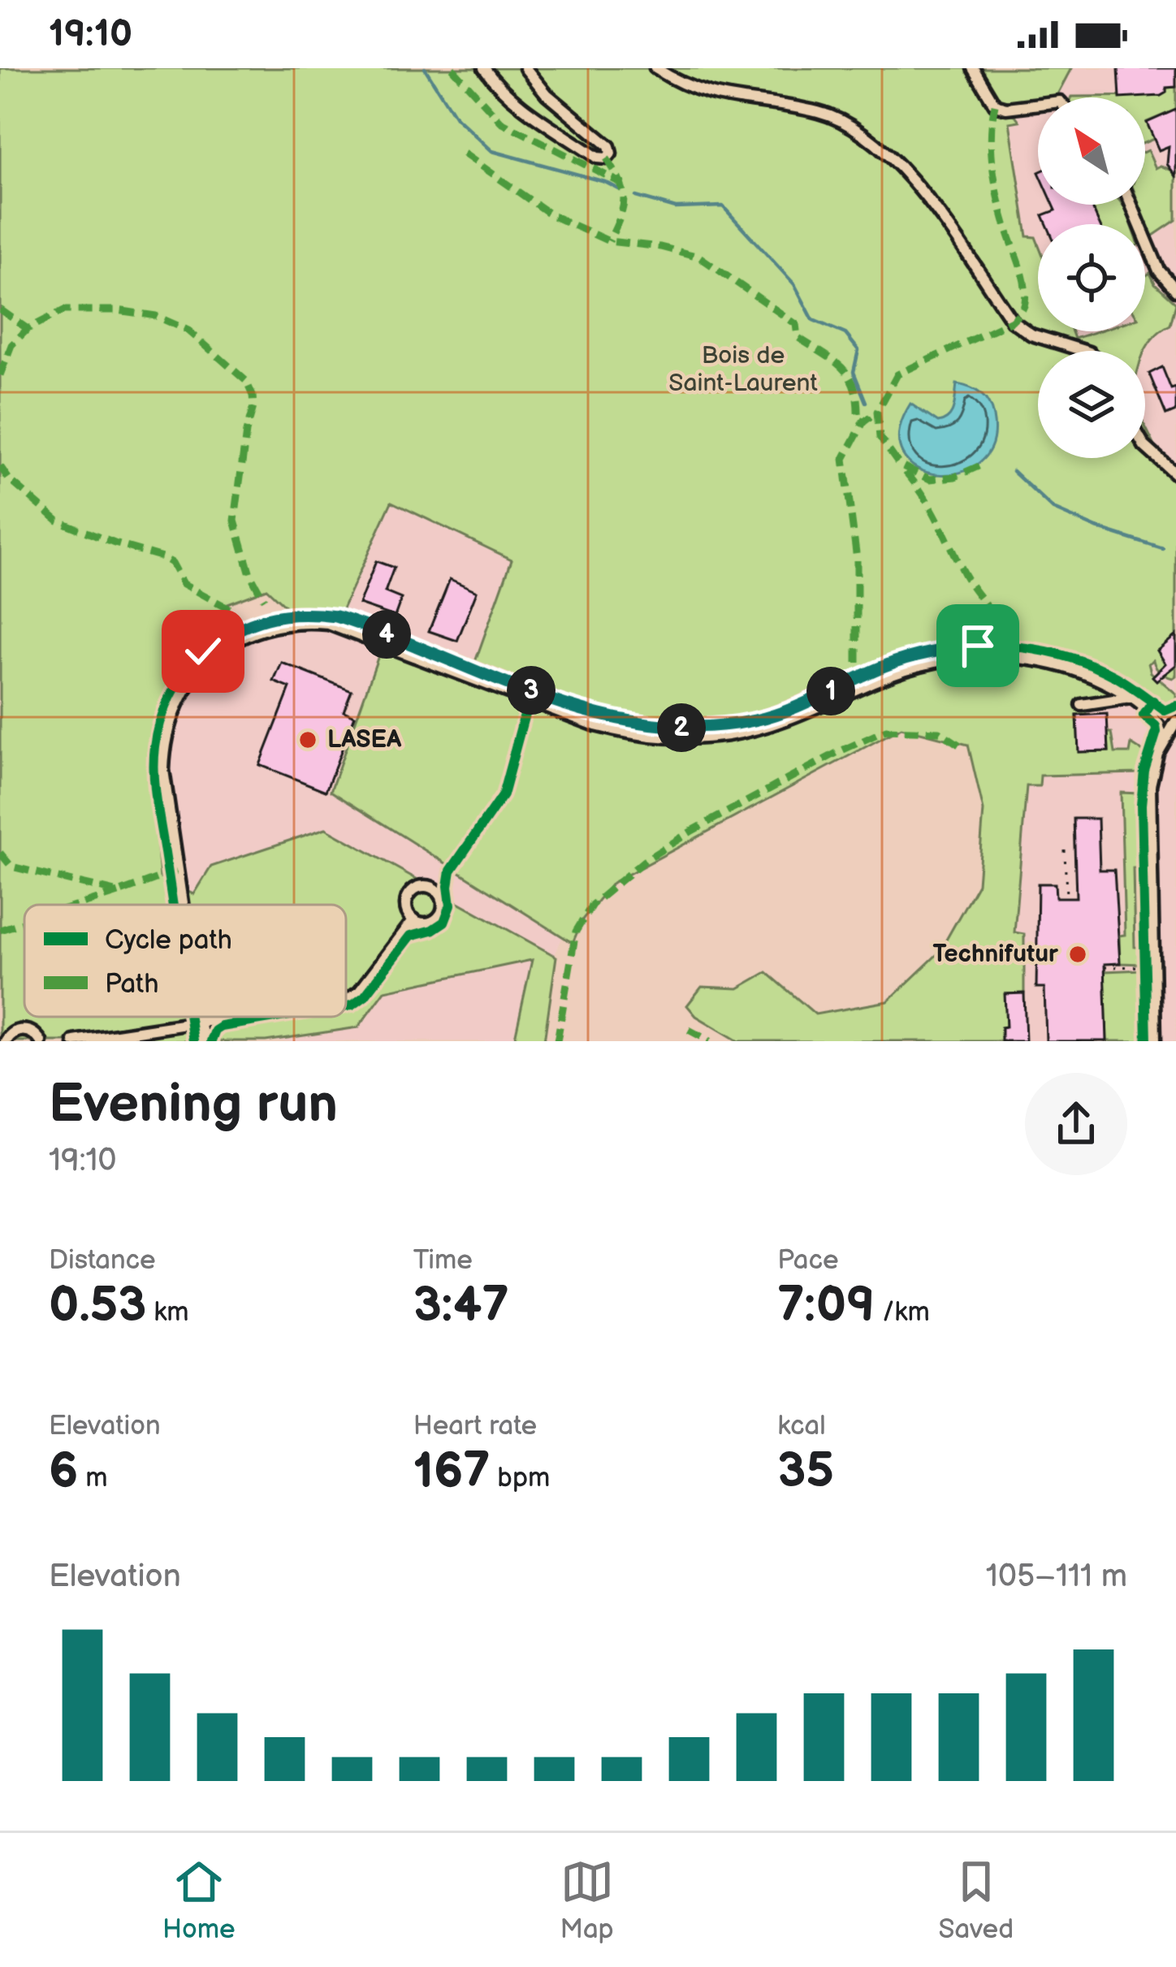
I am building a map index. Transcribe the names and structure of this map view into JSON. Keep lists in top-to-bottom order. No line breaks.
{"parks":["Bois de Saint-Laurent"],"places":["LASEA","Technifutur"],"legend":["Cycle path","Path"],"north":"top left","page":{"status":"19:10","pins":["4","3","1","2"],"heading":["Evening run","19:10"],"stats":[["Distance","0.53 km"],["Time","3:47"],["Pace","7:09 /km"],["Elevation","6 m"],["Heart rate","167 bpm"],["kcal","35"]],"chart":["Elevation","105–111 m"],"tabs":["Home","Map","Saved"]}}
